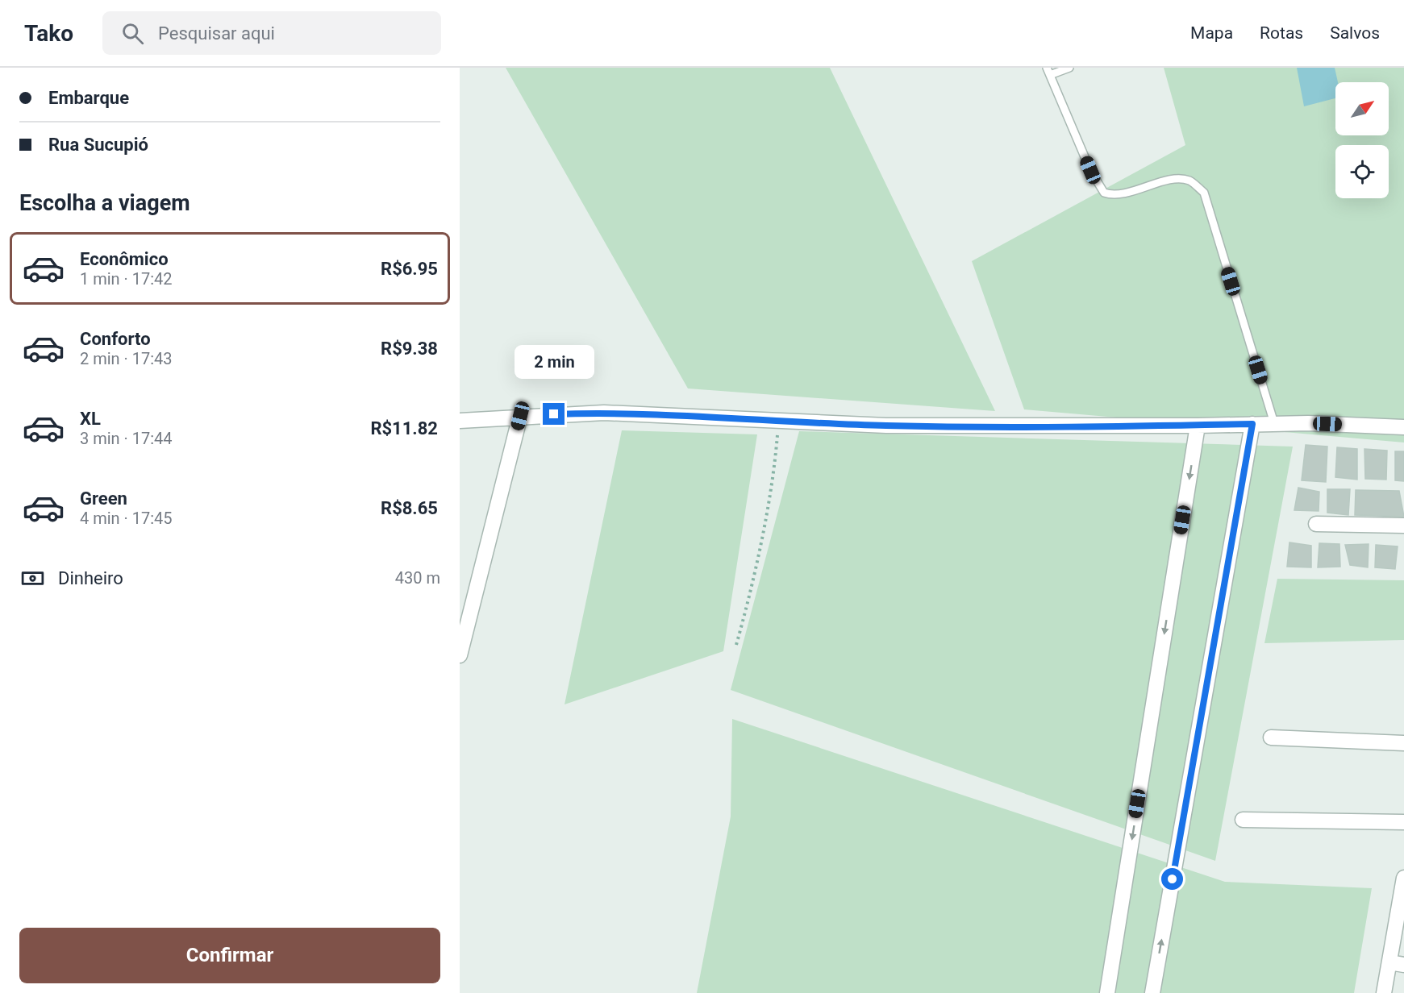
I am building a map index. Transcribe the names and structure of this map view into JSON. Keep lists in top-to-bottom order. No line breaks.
{"north":"top right","page":{"header":"Tako","search":"Pesquisar aqui","nav":["Mapa","Rotas","Salvos"],"banner":["Embarque","Rua Sucupió"],"heading":"Escolha a viagem","list":[{"name":"Econômico","note":"1 min · 17:42","value":"R$6.95"},{"name":"Conforto","note":"2 min · 17:43","value":"R$9.38"},{"name":"XL","note":"3 min · 17:44","value":"R$11.82"},{"name":"Green","note":"4 min · 17:45","value":"R$8.65"}],"bubble":"2 min","pay":["Dinheiro","430 m"],"buttons":"Confirmar"}}
